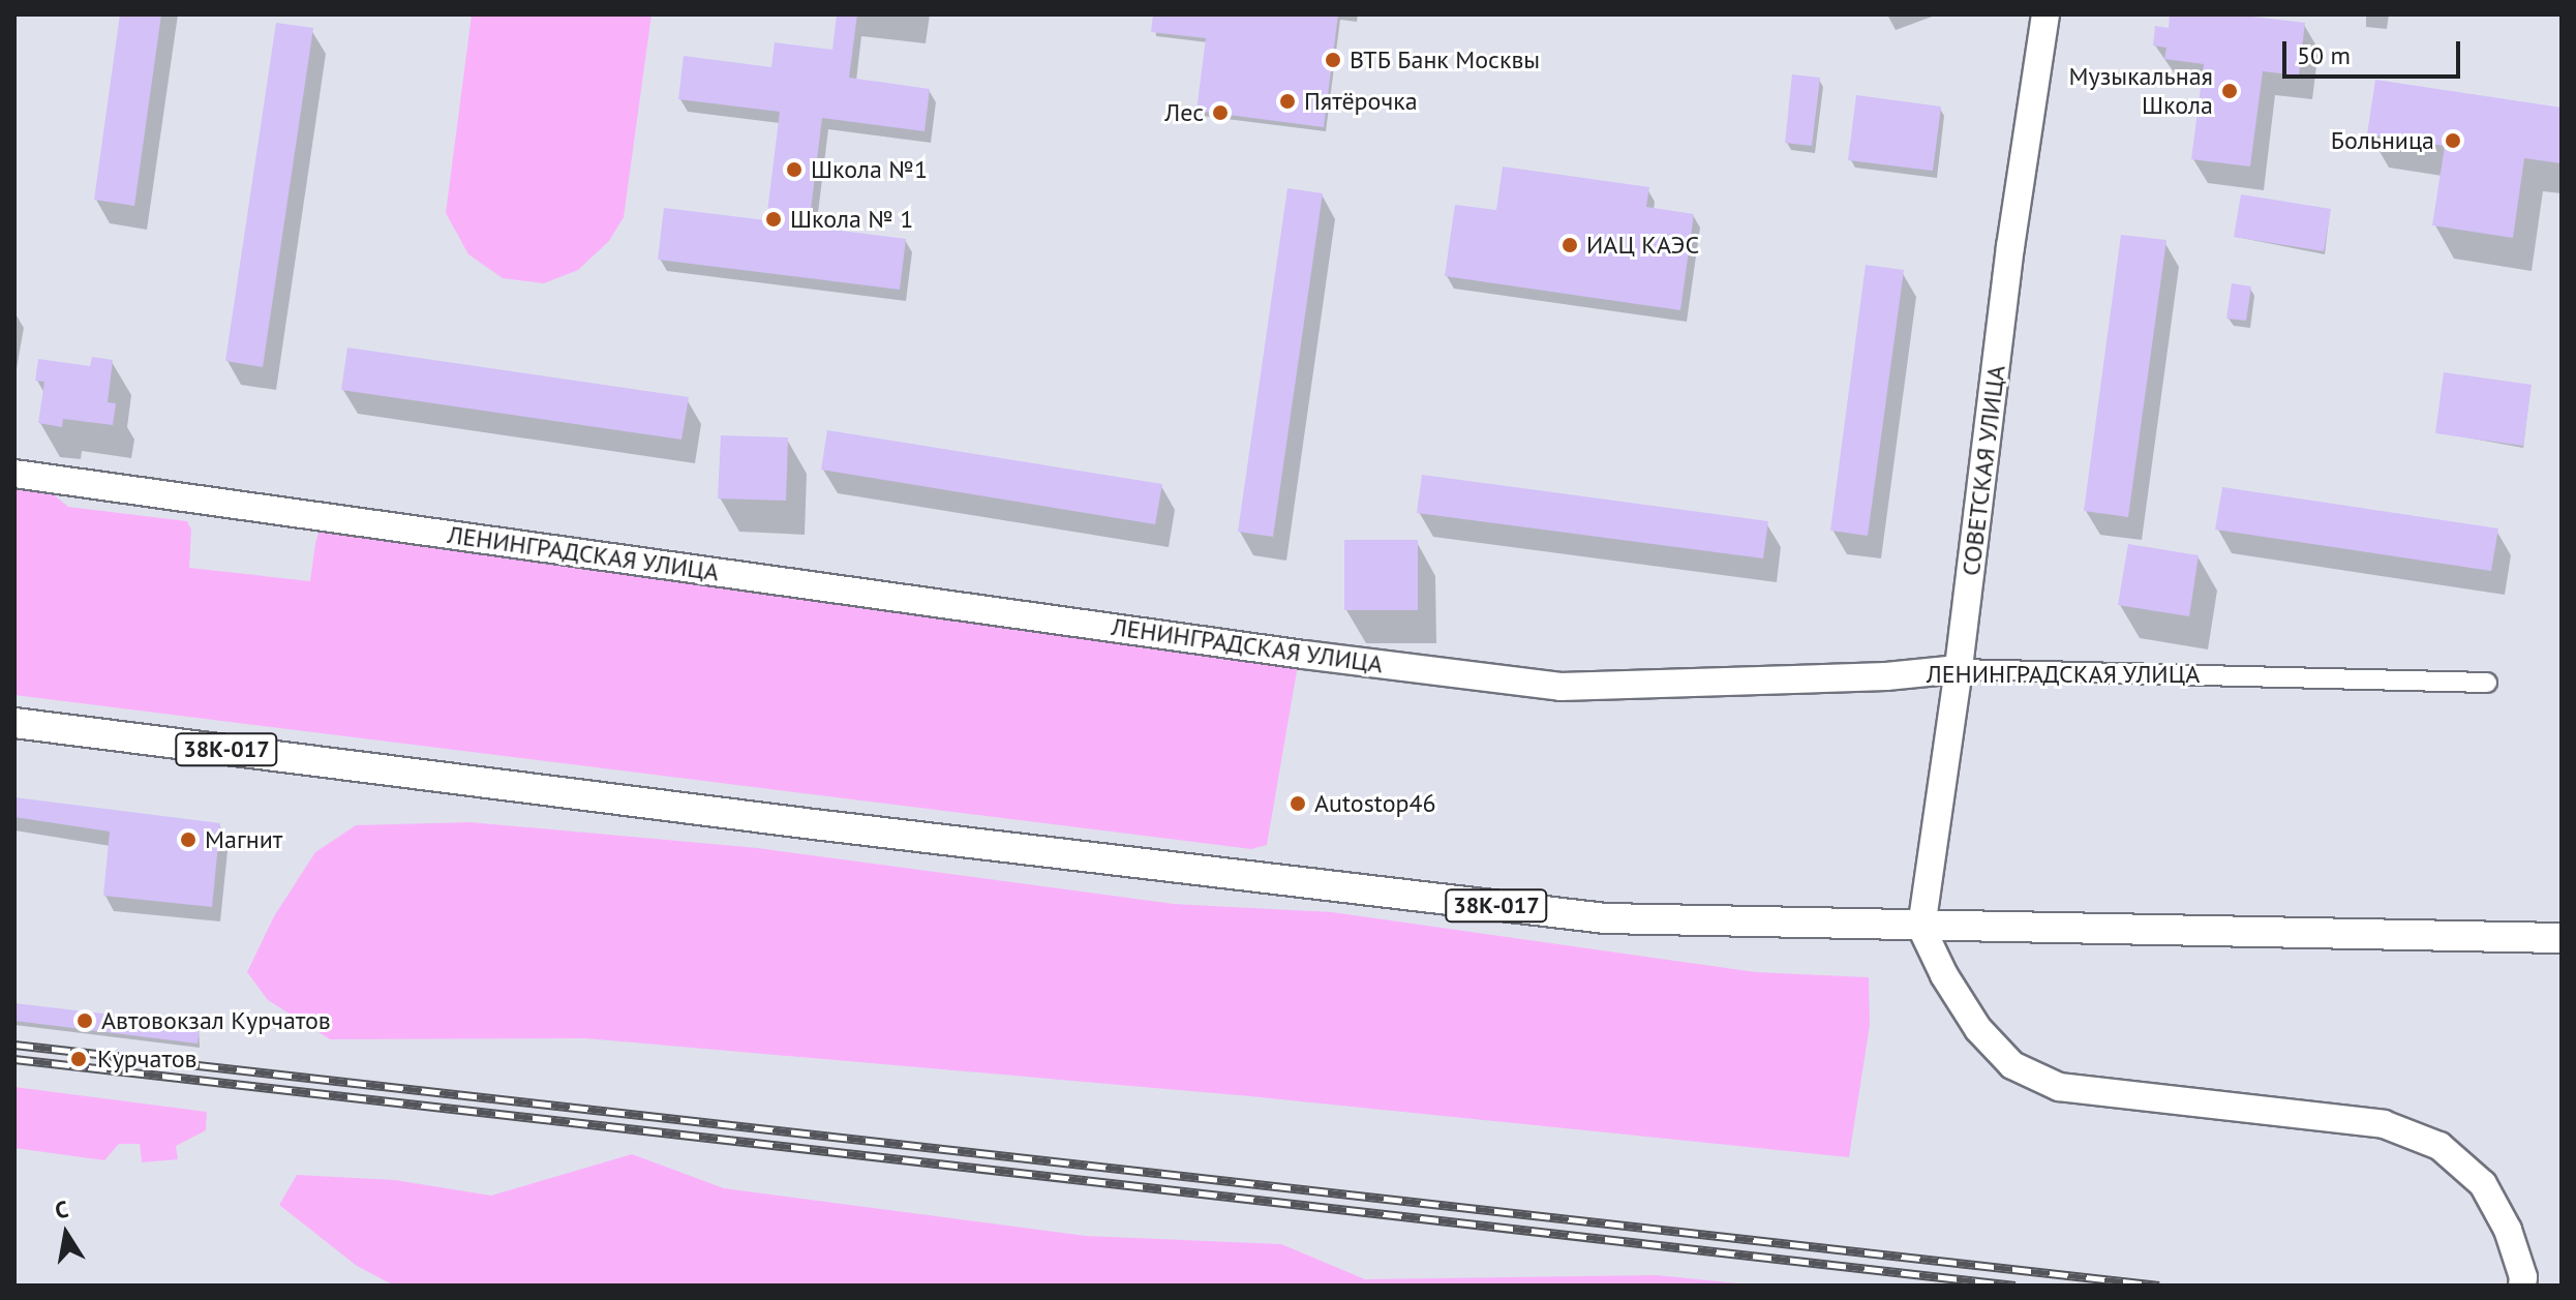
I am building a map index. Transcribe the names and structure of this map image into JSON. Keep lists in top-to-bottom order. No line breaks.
{"streets":{"main road":["38К-017"],"street":["СОВЕТСКАЯ УЛИЦА","ЛЕНИНГРАДСКАЯ УЛИЦА"]},"crossings":[["СОВЕТСКАЯ УЛИЦА","ЛЕНИНГРАДСКАЯ УЛИЦА"],["СОВЕТСКАЯ УЛИЦА","38К-017"]],"places":["ВТБ Банк Москвы","Музыкальная Школа","Пятёрочка","Лес","Больница","Школа №1","Школа № 1","ИАЦ КАЭС","Autostop46","Магнит","Автовокзал Курчатов","Курчатов"],"scale_bar":"50 m","north":"top"}
